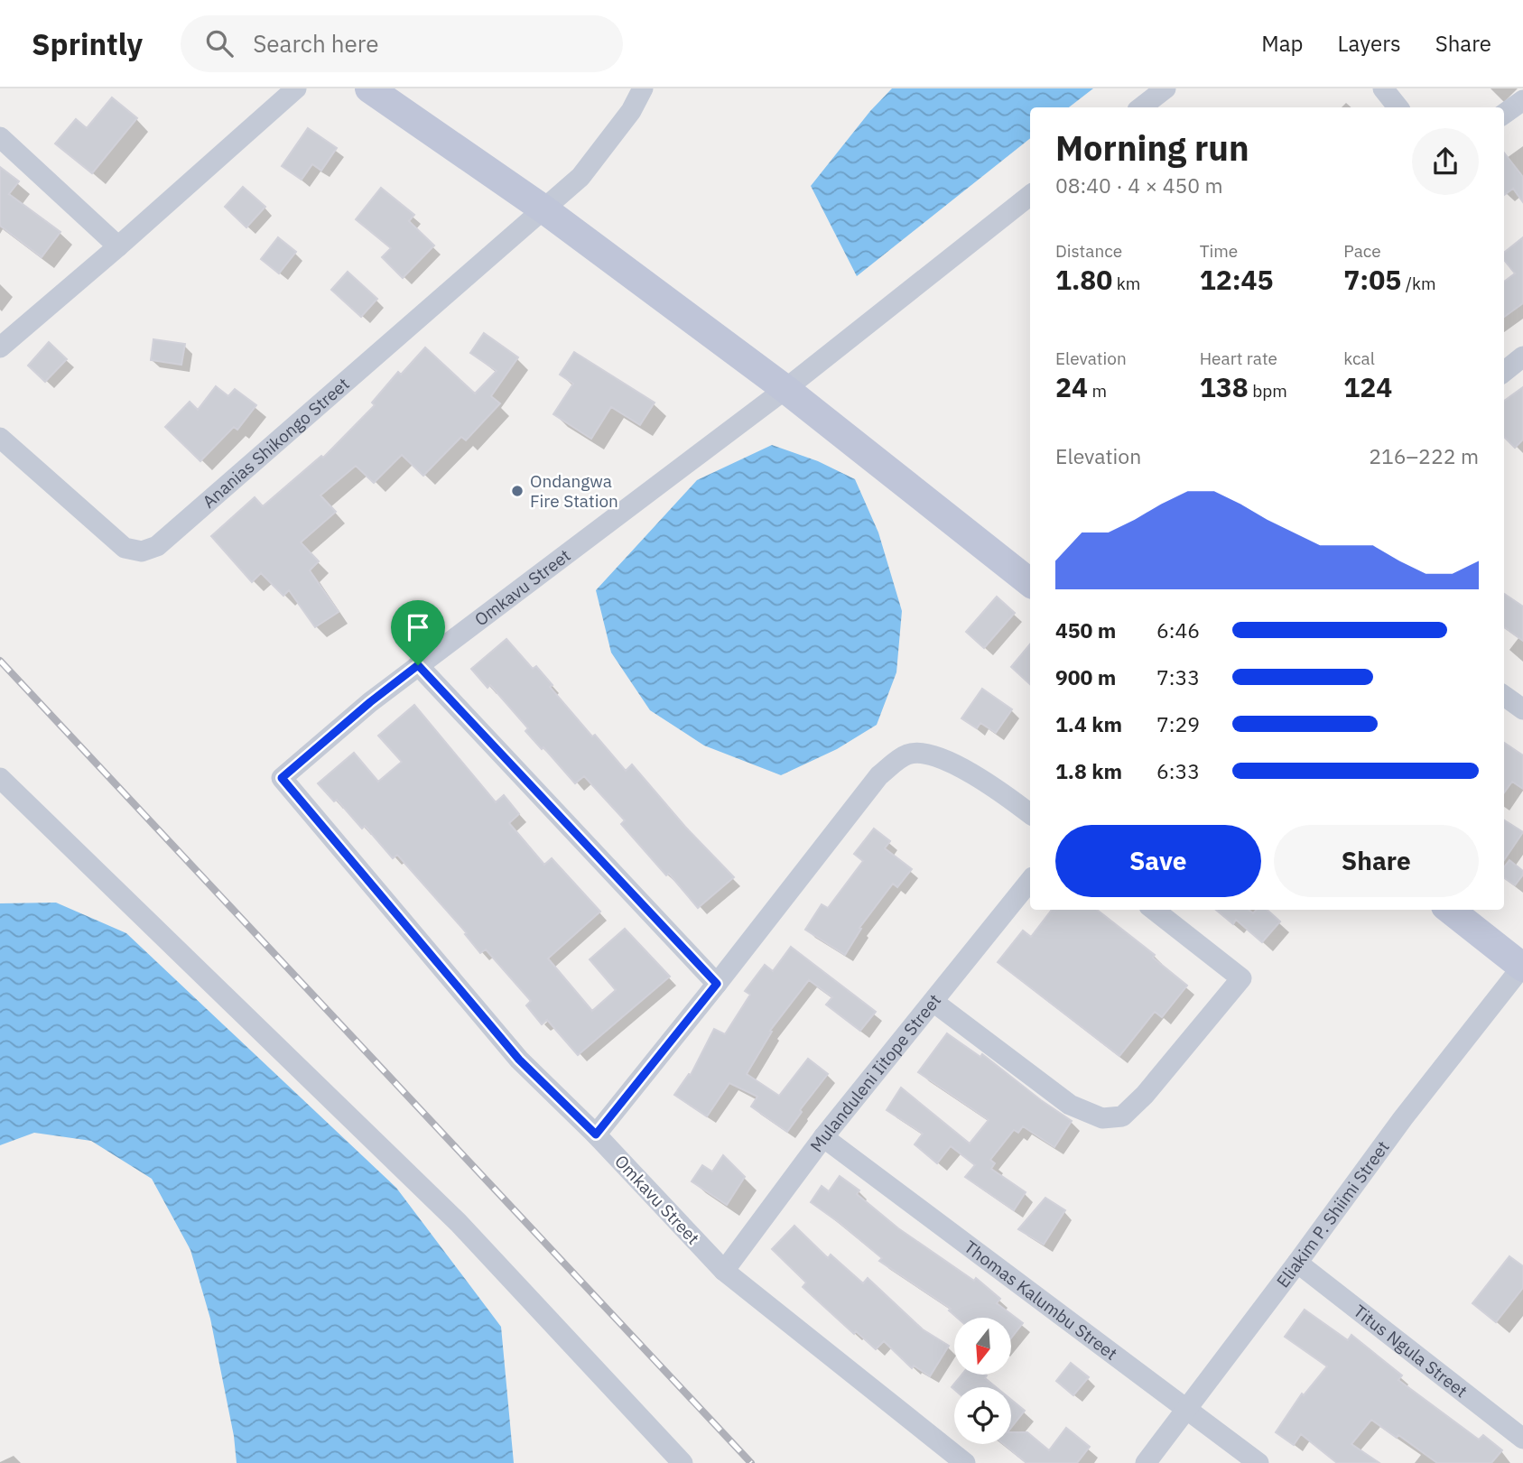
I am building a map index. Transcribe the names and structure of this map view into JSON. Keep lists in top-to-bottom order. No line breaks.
{"streets":{"street":["Ananias Shikongo Street","Omkavu Street","Mulanduleni Iitope Street","Eliakim P. Shiimi Street","Thomas Kalumbu Street","Titus Ngula Street"]},"crossings":[["Omkavu Street","Mulanduleni Iitope Street"],["Mulanduleni Iitope Street","Thomas Kalumbu Street"],["Eliakim P. Shiimi Street","Thomas Kalumbu Street"],["Eliakim P. Shiimi Street","Titus Ngula Street"]],"places":["Ondangwa Fire Station"],"north":"bottom","page":{"header":"Sprintly","search":"Search here","nav":["Map","Layers","Share"],"heading":["Morning run","08:40 · 4 × 450 m"],"stats":[["Distance","1.80 km"],["Time","12:45"],["Pace","7:05 /km"],["Elevation","24 m"],["Heart rate","138 bpm"],["kcal","124"]],"chart":["Elevation","216–222 m"],"list":[{"name":"450 m","note":"6:46"},{"name":"900 m","note":"7:33"},{"name":"1.4 km","note":"7:29"},{"name":"1.8 km","note":"6:33"}],"buttons":["Save","Share"]}}
